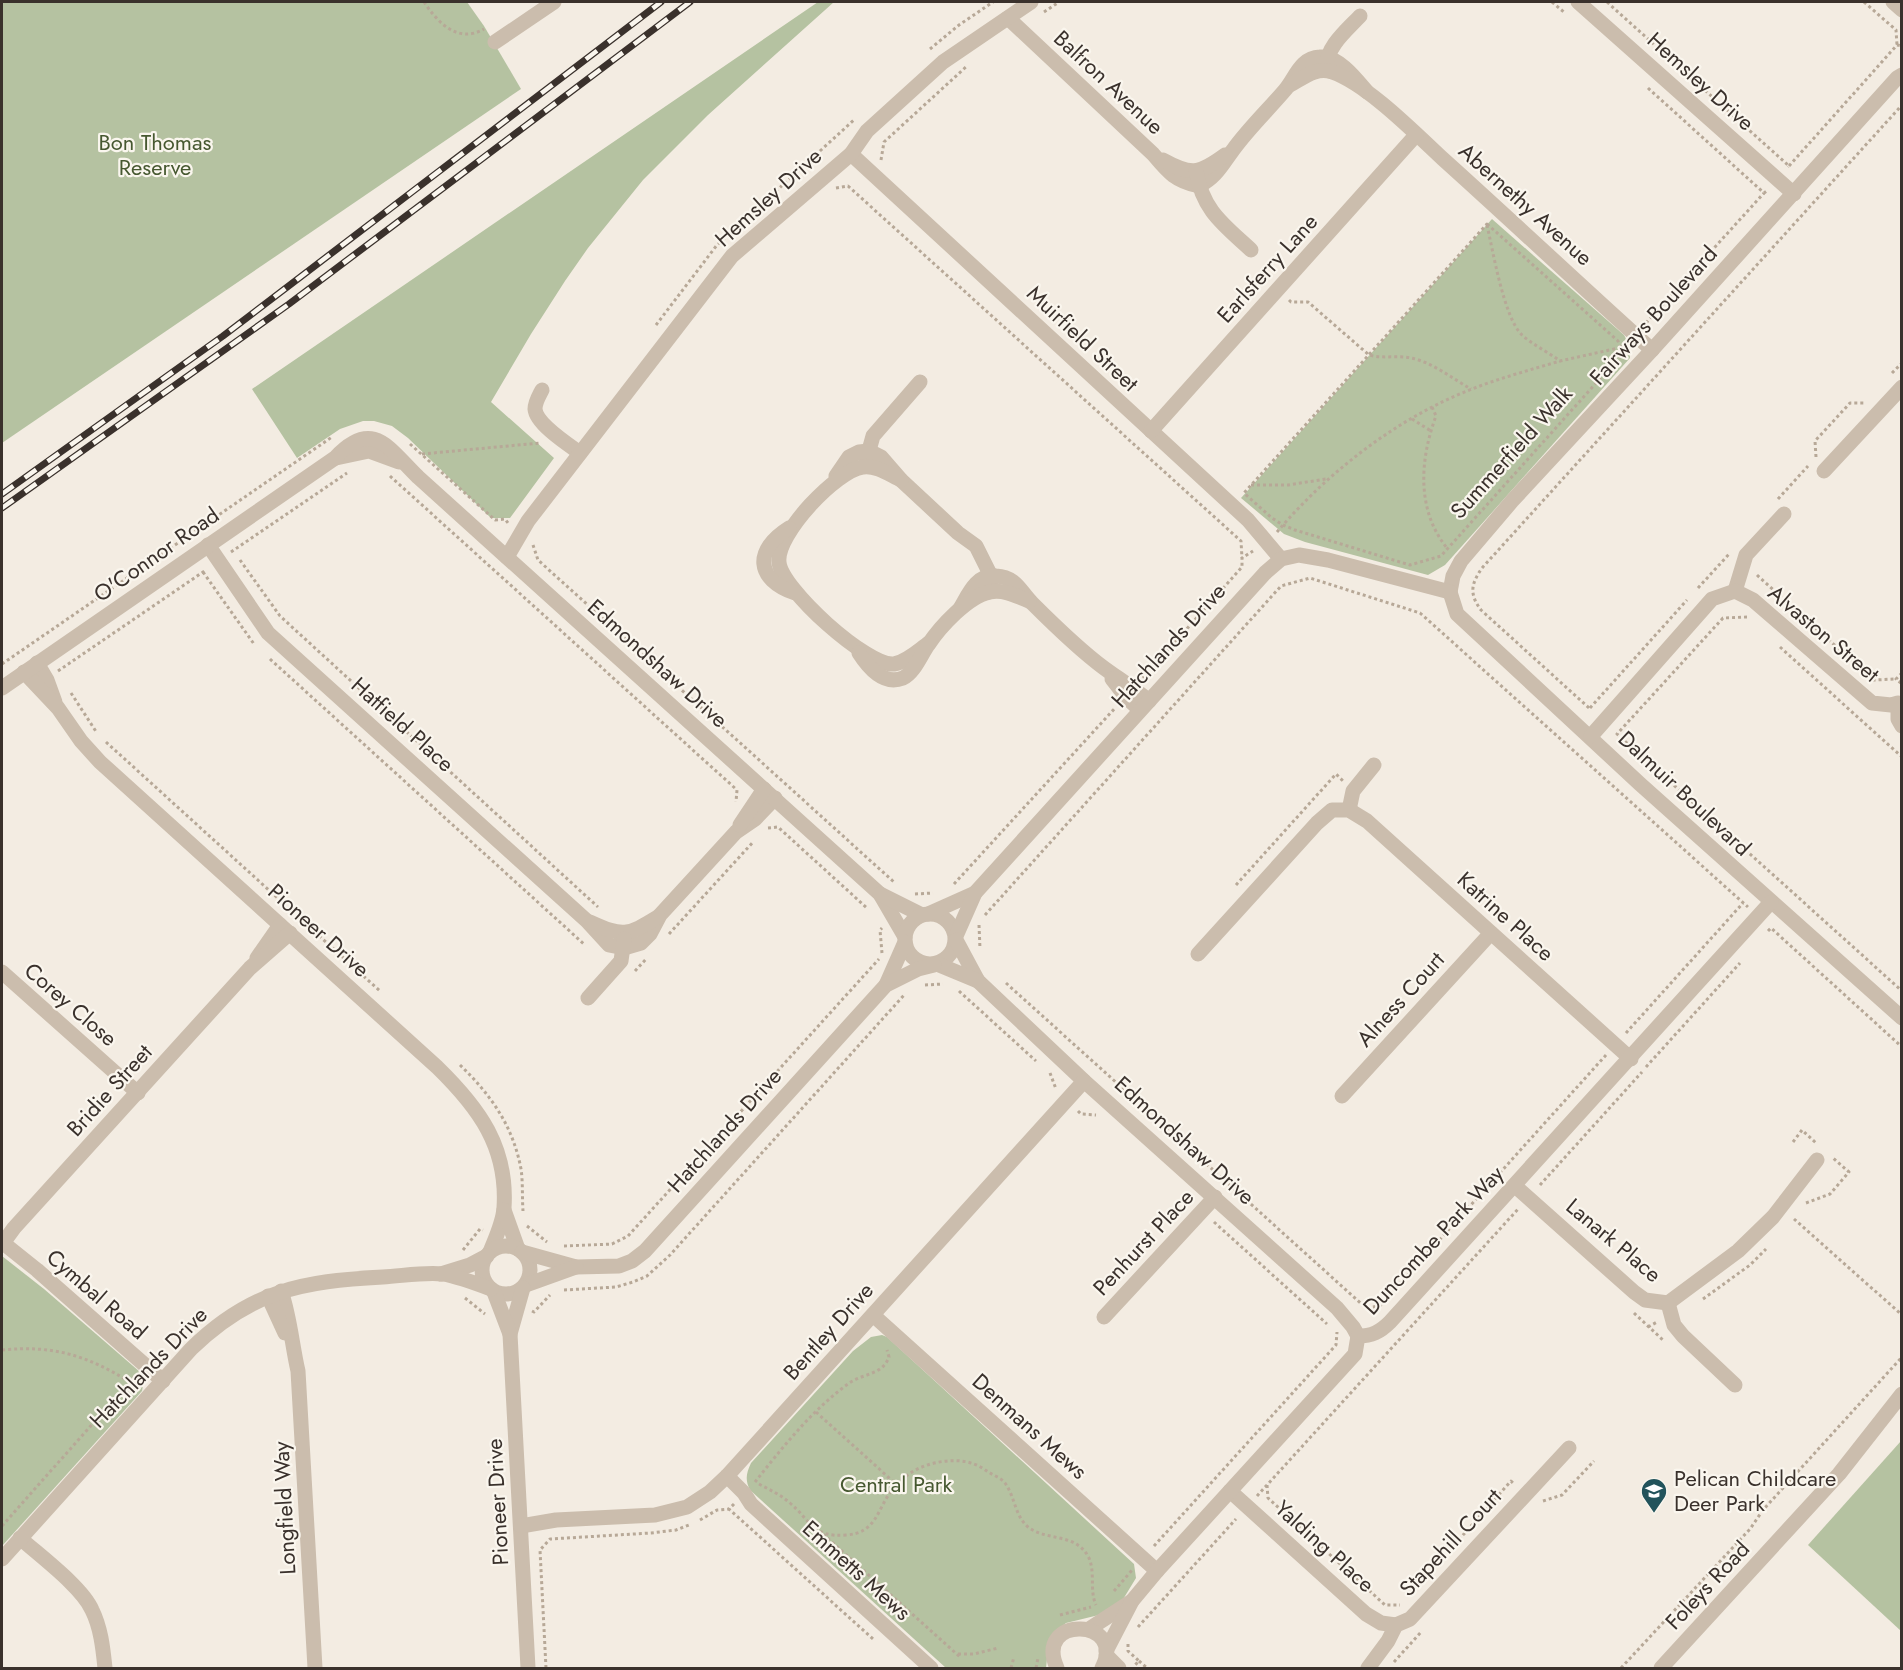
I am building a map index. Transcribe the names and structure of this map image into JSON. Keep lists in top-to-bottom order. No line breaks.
{"streets":{"street":["Hemsley Drive","Balfron Avenue","Abernethy Avenue","Earlsferry Lane","Fairways Boulevard","Muirfield Street","O'Connor Road","Alvaston Street","Hatchlands Drive","Edmondshaw Drive","Hatfield Place","Dalmuir Boulevard","Katrine Place","Pioneer Drive","Alness Court","Corey Close","Bridie Street","Duncombe Park Way","Lanark Place","Penhurst Place","Cymbal Road","Bentley Drive","Denmans Mews","Longfield Way","Stapehill Court","Yalding Place","Emmetts Mews","Foleys Road"],"path":["Summerfield Walk"]},"crossings":[["Hemsley Drive","Balfron Avenue"],["Hemsley Drive","Fairways Boulevard"],["Hemsley Drive","Muirfield Street"],["Hemsley Drive","Edmondshaw Drive"],["Abernethy Avenue","Earlsferry Lane"],["Abernethy Avenue","Fairways Boulevard"],["Abernethy Avenue","Summerfield Walk"],["Earlsferry Lane","Muirfield Street"],["Fairways Boulevard","Dalmuir Boulevard"],["Muirfield Street","Hatchlands Drive"],["O'Connor Road","Edmondshaw Drive"],["O'Connor Road","Hatfield Place"],["O'Connor Road","Pioneer Drive"],["Alvaston Street","Dalmuir Boulevard"],["Hatchlands Drive","Edmondshaw Drive"],["Hatchlands Drive","Pioneer Drive"],["Hatchlands Drive","Cymbal Road"],["Hatchlands Drive","Longfield Way"],["Edmondshaw Drive","Duncombe Park Way"],["Edmondshaw Drive","Penhurst Place"],["Edmondshaw Drive","Bentley Drive"],["Dalmuir Boulevard","Duncombe Park Way"],["Katrine Place","Alness Court"],["Katrine Place","Duncombe Park Way"],["Pioneer Drive","Bridie Street"],["Pioneer Drive","Bentley Drive"],["Corey Close","Bridie Street"],["Bridie Street","Cymbal Road"],["Duncombe Park Way","Lanark Place"],["Duncombe Park Way","Denmans Mews"],["Duncombe Park Way","Yalding Place"],["Bentley Drive","Denmans Mews"],["Bentley Drive","Emmetts Mews"],["Stapehill Court","Yalding Place"]],"parks":["Bon Thomas Reserve","Central Park"],"places":{"school or university":["Pelican Childcare Deer Park"]}}
